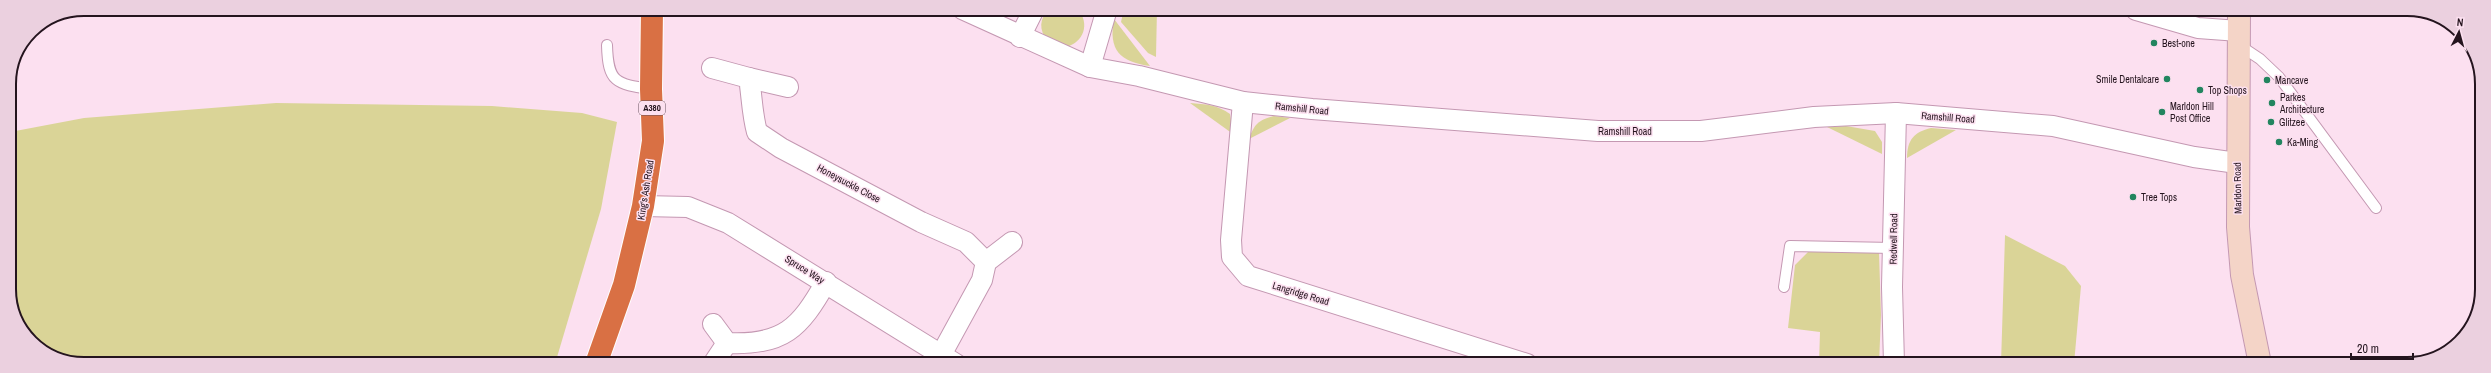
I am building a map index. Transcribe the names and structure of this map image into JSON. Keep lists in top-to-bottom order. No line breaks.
{"streets":{"highway":["A380","King's Ash Road"],"main road":["Marldon Road"],"street":["Ramshill Road","Honeysuckle Close","Redwell Road","Spruce Way","Langridge Road"]},"crossings":[["Ramshill Road","Marldon Road"],["Ramshill Road","Redwell Road"],["Ramshill Road","Langridge Road"],["King's Ash Road","Spruce Way"]],"places":["Best-one","Smile Dentalcare","Mancave","Top Shops","Parkes Architecture","Marldon Hill Post Office","Glitzee","Ka-Ming","Tree Tops"],"scale_bar":"20 m","north":"top"}
